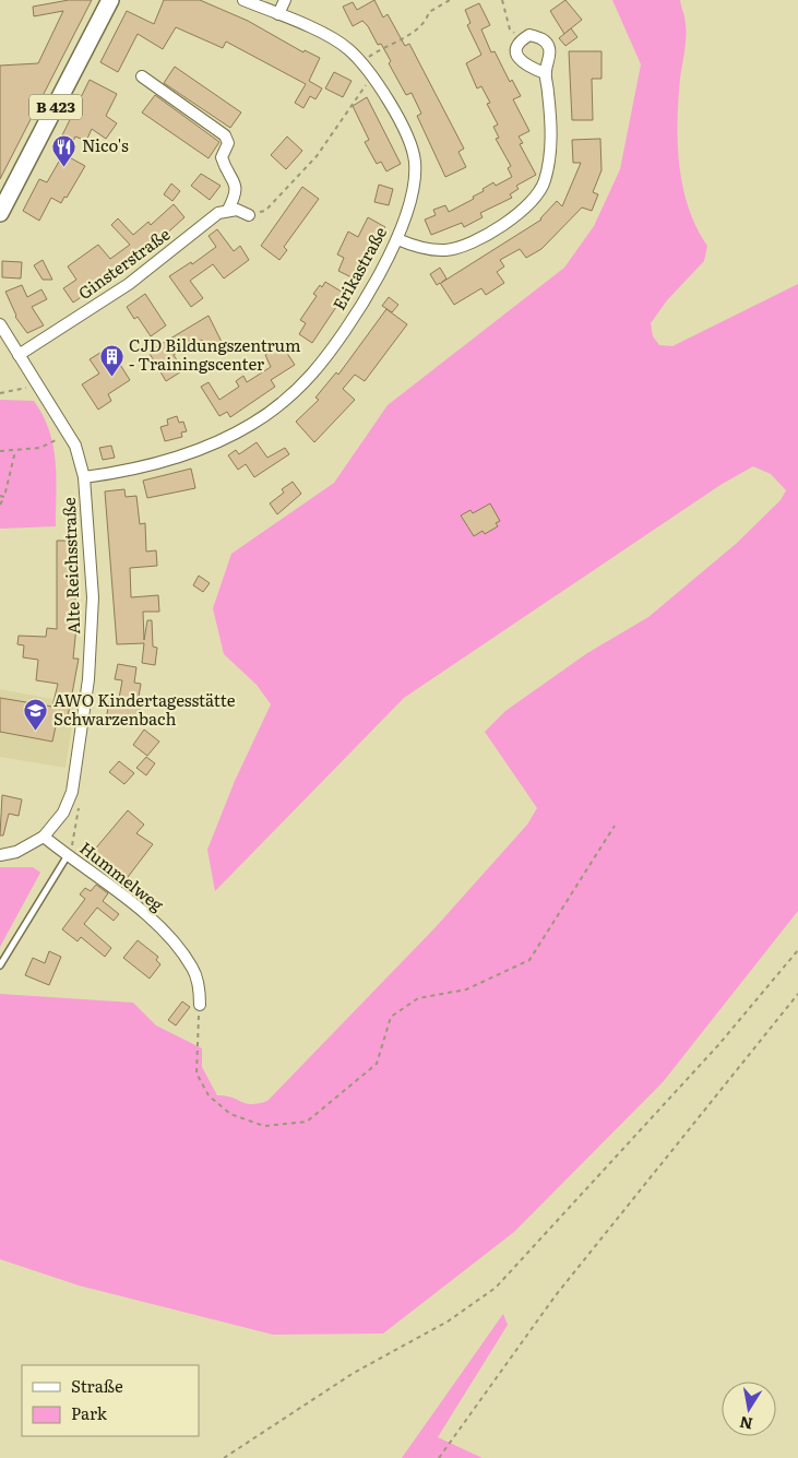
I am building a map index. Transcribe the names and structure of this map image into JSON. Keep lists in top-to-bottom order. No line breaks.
{"streets":{"main road":["B 423"],"street":["Ginsterstraße","Erikastraße","Alte Reichsstraße","Hummelweg"]},"crossings":[["Ginsterstraße","Alte Reichsstraße"],["Erikastraße","Alte Reichsstraße"],["Alte Reichsstraße","Hummelweg"]],"places":{"restaurant":["Nico's"],"building":["CJD Bildungszentrum - Trainingscenter"],"school or university":["AWO Kindertagesstätte Schwarzenbach"]},"legend":["Straße","Park"],"north":"bottom"}
